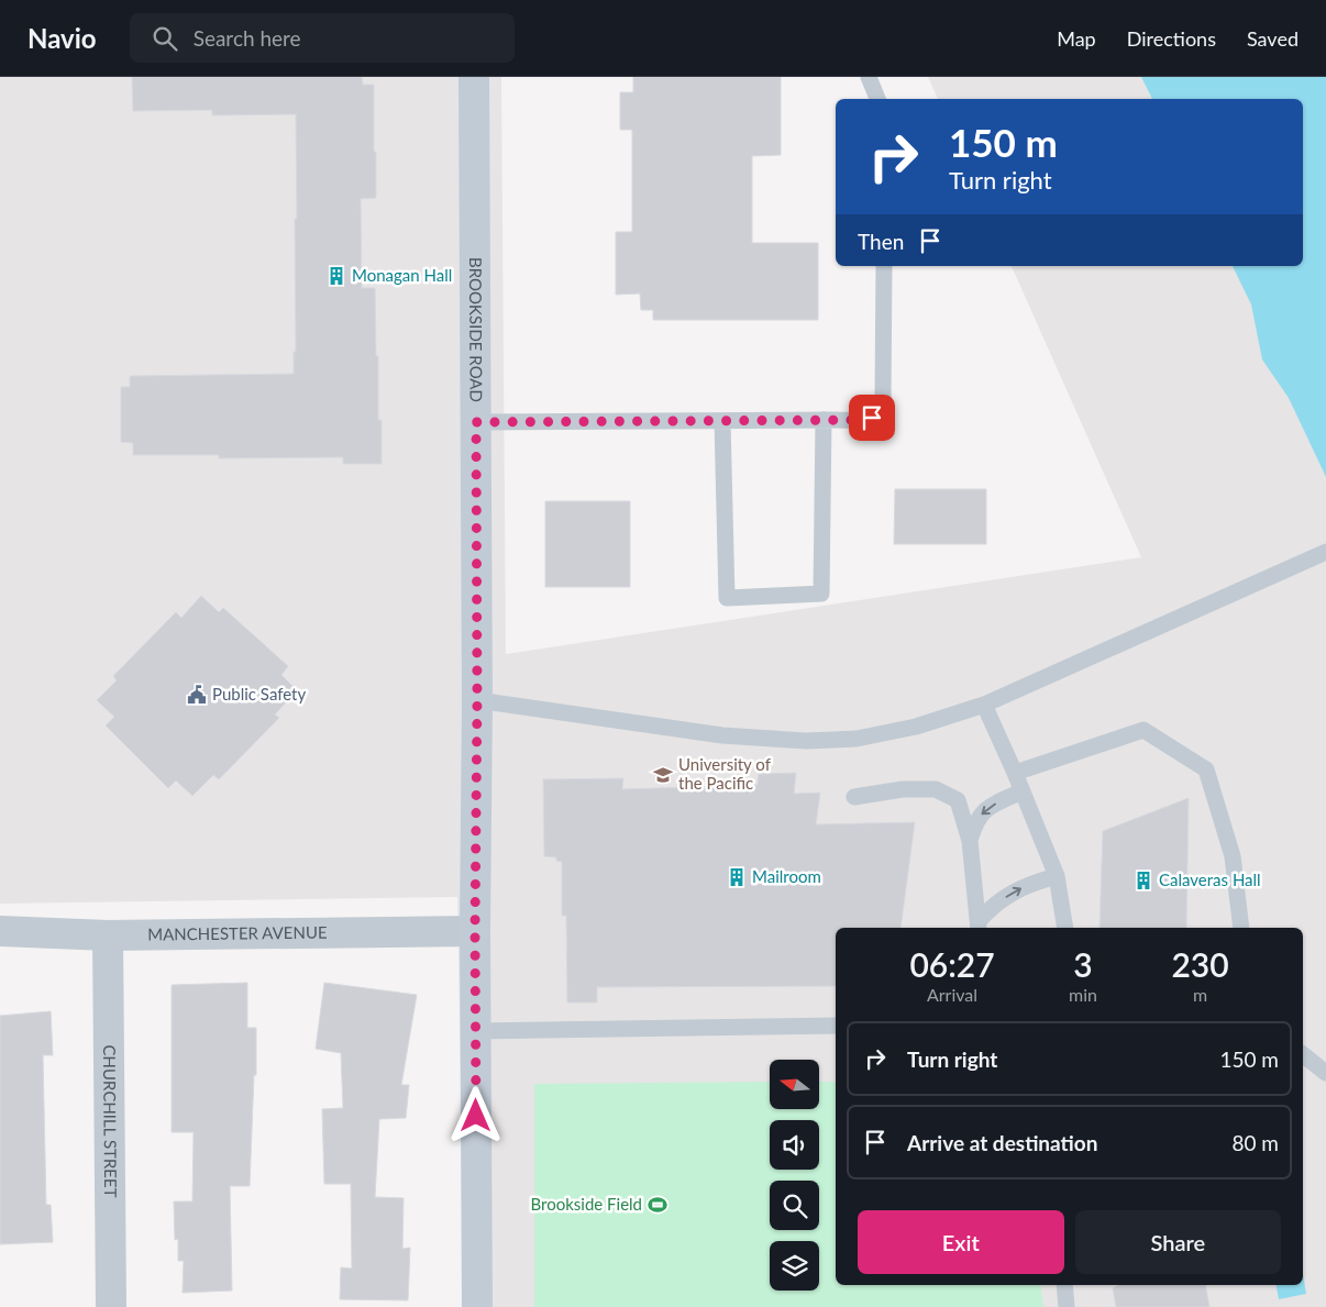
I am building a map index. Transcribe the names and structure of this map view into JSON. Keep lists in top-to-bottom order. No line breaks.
{"streets":{"street":["BROOKSIDE ROAD","MANCHESTER AVENUE","CHURCHILL STREET"]},"crossings":[["BROOKSIDE ROAD","MANCHESTER AVENUE"],["MANCHESTER AVENUE","CHURCHILL STREET"]],"places":{"building":["Monagan Hall","Mailroom","Calaveras Hall"],"public building":["Public Safety"],"school or university":["University of the Pacific"],"sports":["Brookside Field"]},"north":"left","page":{"header":"Navio","search":"Search here","nav":["Map","Directions","Saved"],"turn":["150 m","Turn right"],"then":"Then","eta":["06:27","Arrival","3","min","230","m"],"list":[{"name":"Turn right","value":"150 m"},{"name":"Arrive at destination","value":"80 m"}],"buttons":["Exit","Share"]}}
